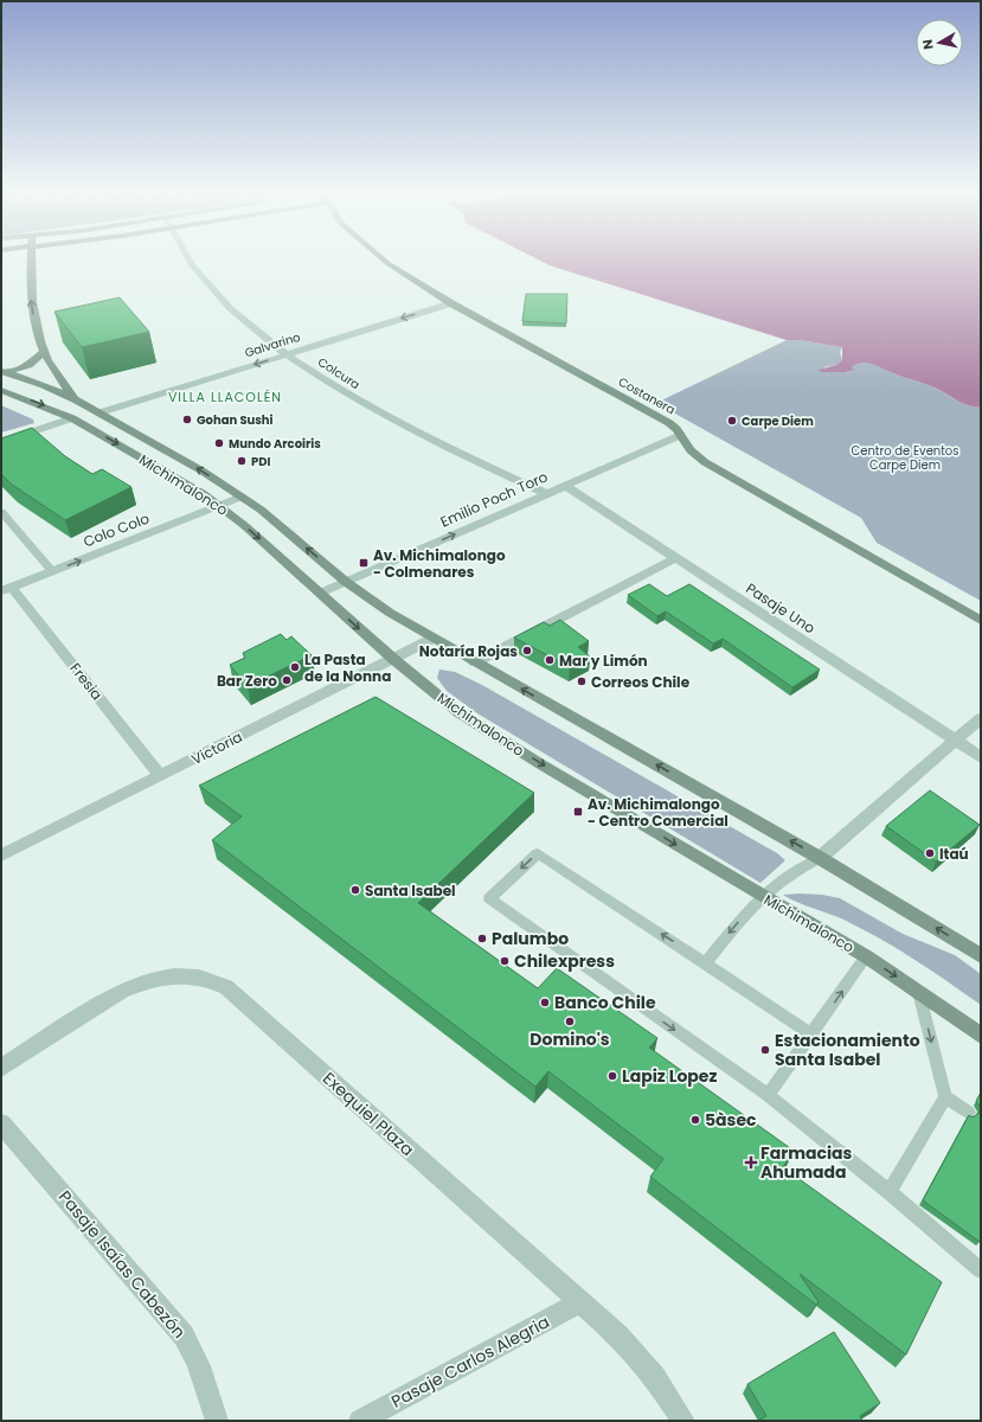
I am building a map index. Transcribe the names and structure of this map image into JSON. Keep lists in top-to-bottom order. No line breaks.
{"streets":{"main road":["Costanera","Michimalonco"],"street":["Galvarino","Colcura","Emilio Poch Toro","Colo Colo","Pasaje Uno","Fresia","Victoria","Exequiel Plaza","Pasaje Isaías Cabezón","Pasaje Carlos Alegria"]},"crossings":[["Galvarino","Colcura"],["Galvarino","Costanera"],["Galvarino","Michimalonco"],["Colcura","Emilio Poch Toro"],["Costanera","Emilio Poch Toro"],["Michimalonco","Emilio Poch Toro"],["Michimalonco","Colo Colo"],["Michimalonco","Victoria"],["Emilio Poch Toro","Pasaje Uno"],["Colo Colo","Fresia"],["Fresia","Victoria"],["Exequiel Plaza","Pasaje Carlos Alegria"]],"one_way":["Galvarino","Colo Colo"],"districts":["VILLA LLACOLÉN"],"parks":["Centro de Eventos Carpe Diem"],"places":{"other":["Gohan Sushi","Carpe Diem","Mundo Arcoiris","PDI","Notaría Rojas","Mar y Limón","La Pasta de la Nonna","Bar Zero","Correos Chile","Itaú","Santa Isabel","Palumbo","Chilexpress","Banco Chile","Domino's","Estacionamiento Santa Isabel","Lapiz Lopez","5àsec"],"transit":["Av. Michimalongo - Colmenares","Av. Michimalongo - Centro Comercial"],"health":["Farmacias Ahumada"]},"north":"left"}
